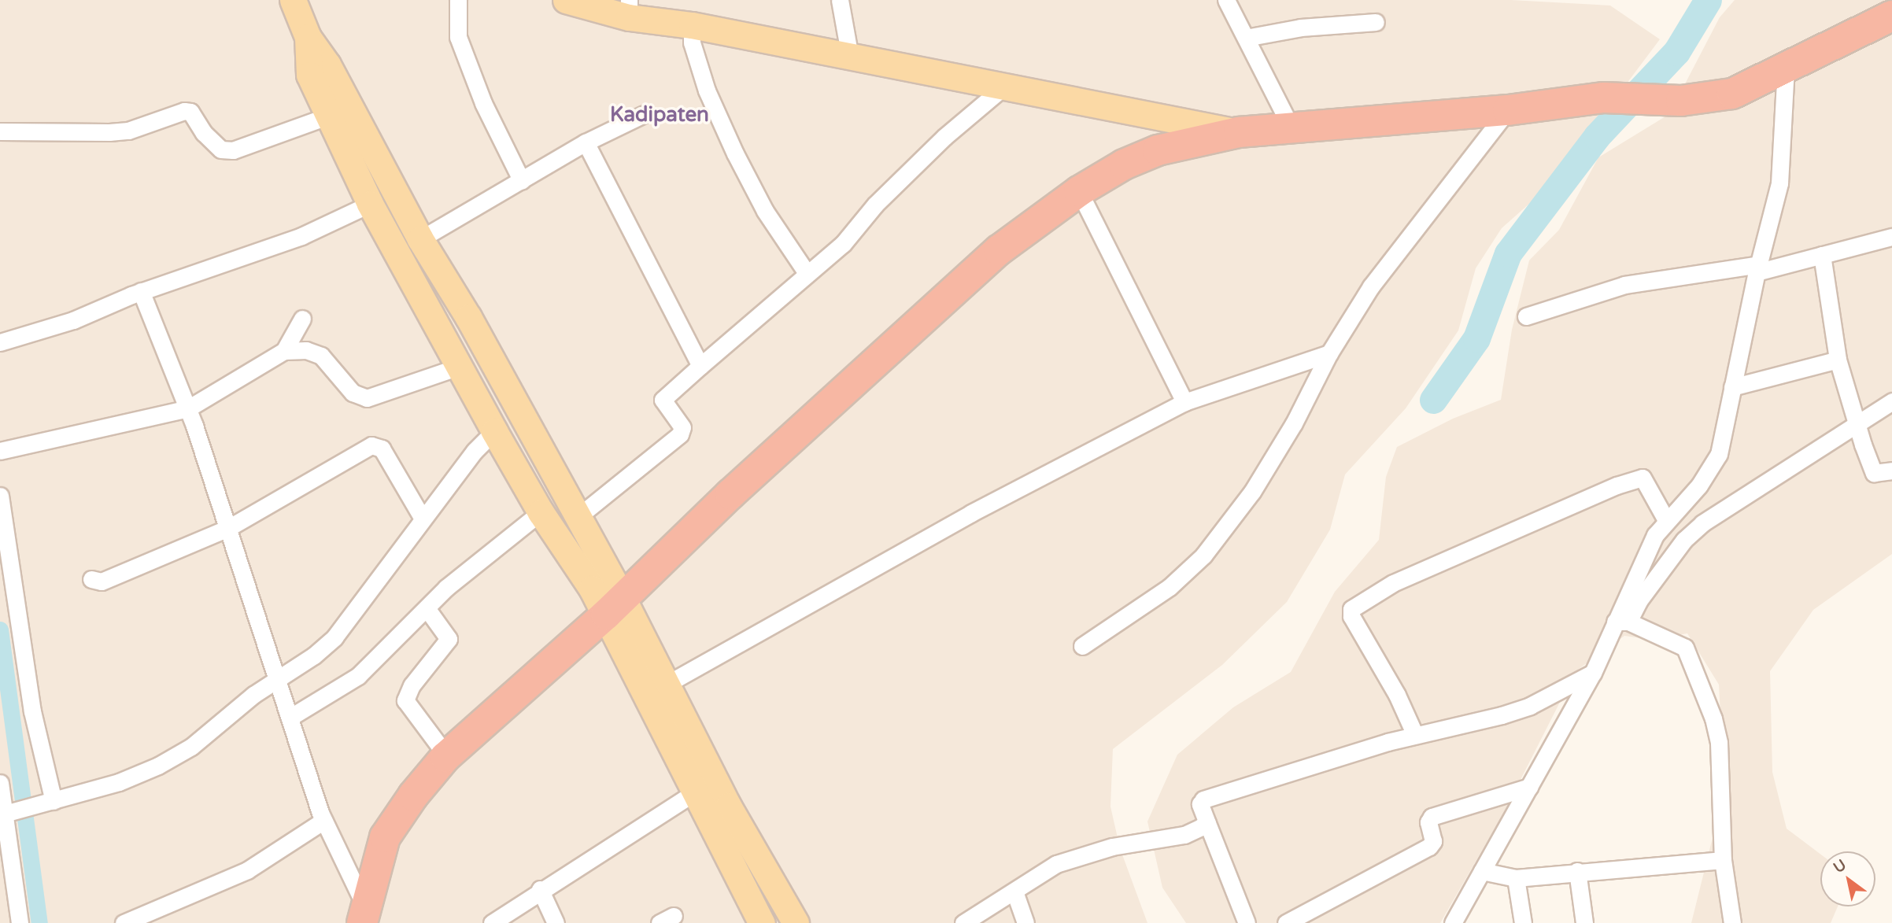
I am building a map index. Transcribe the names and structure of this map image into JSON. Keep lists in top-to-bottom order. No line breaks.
{"districts":["Kadipaten"],"north":"top left"}
